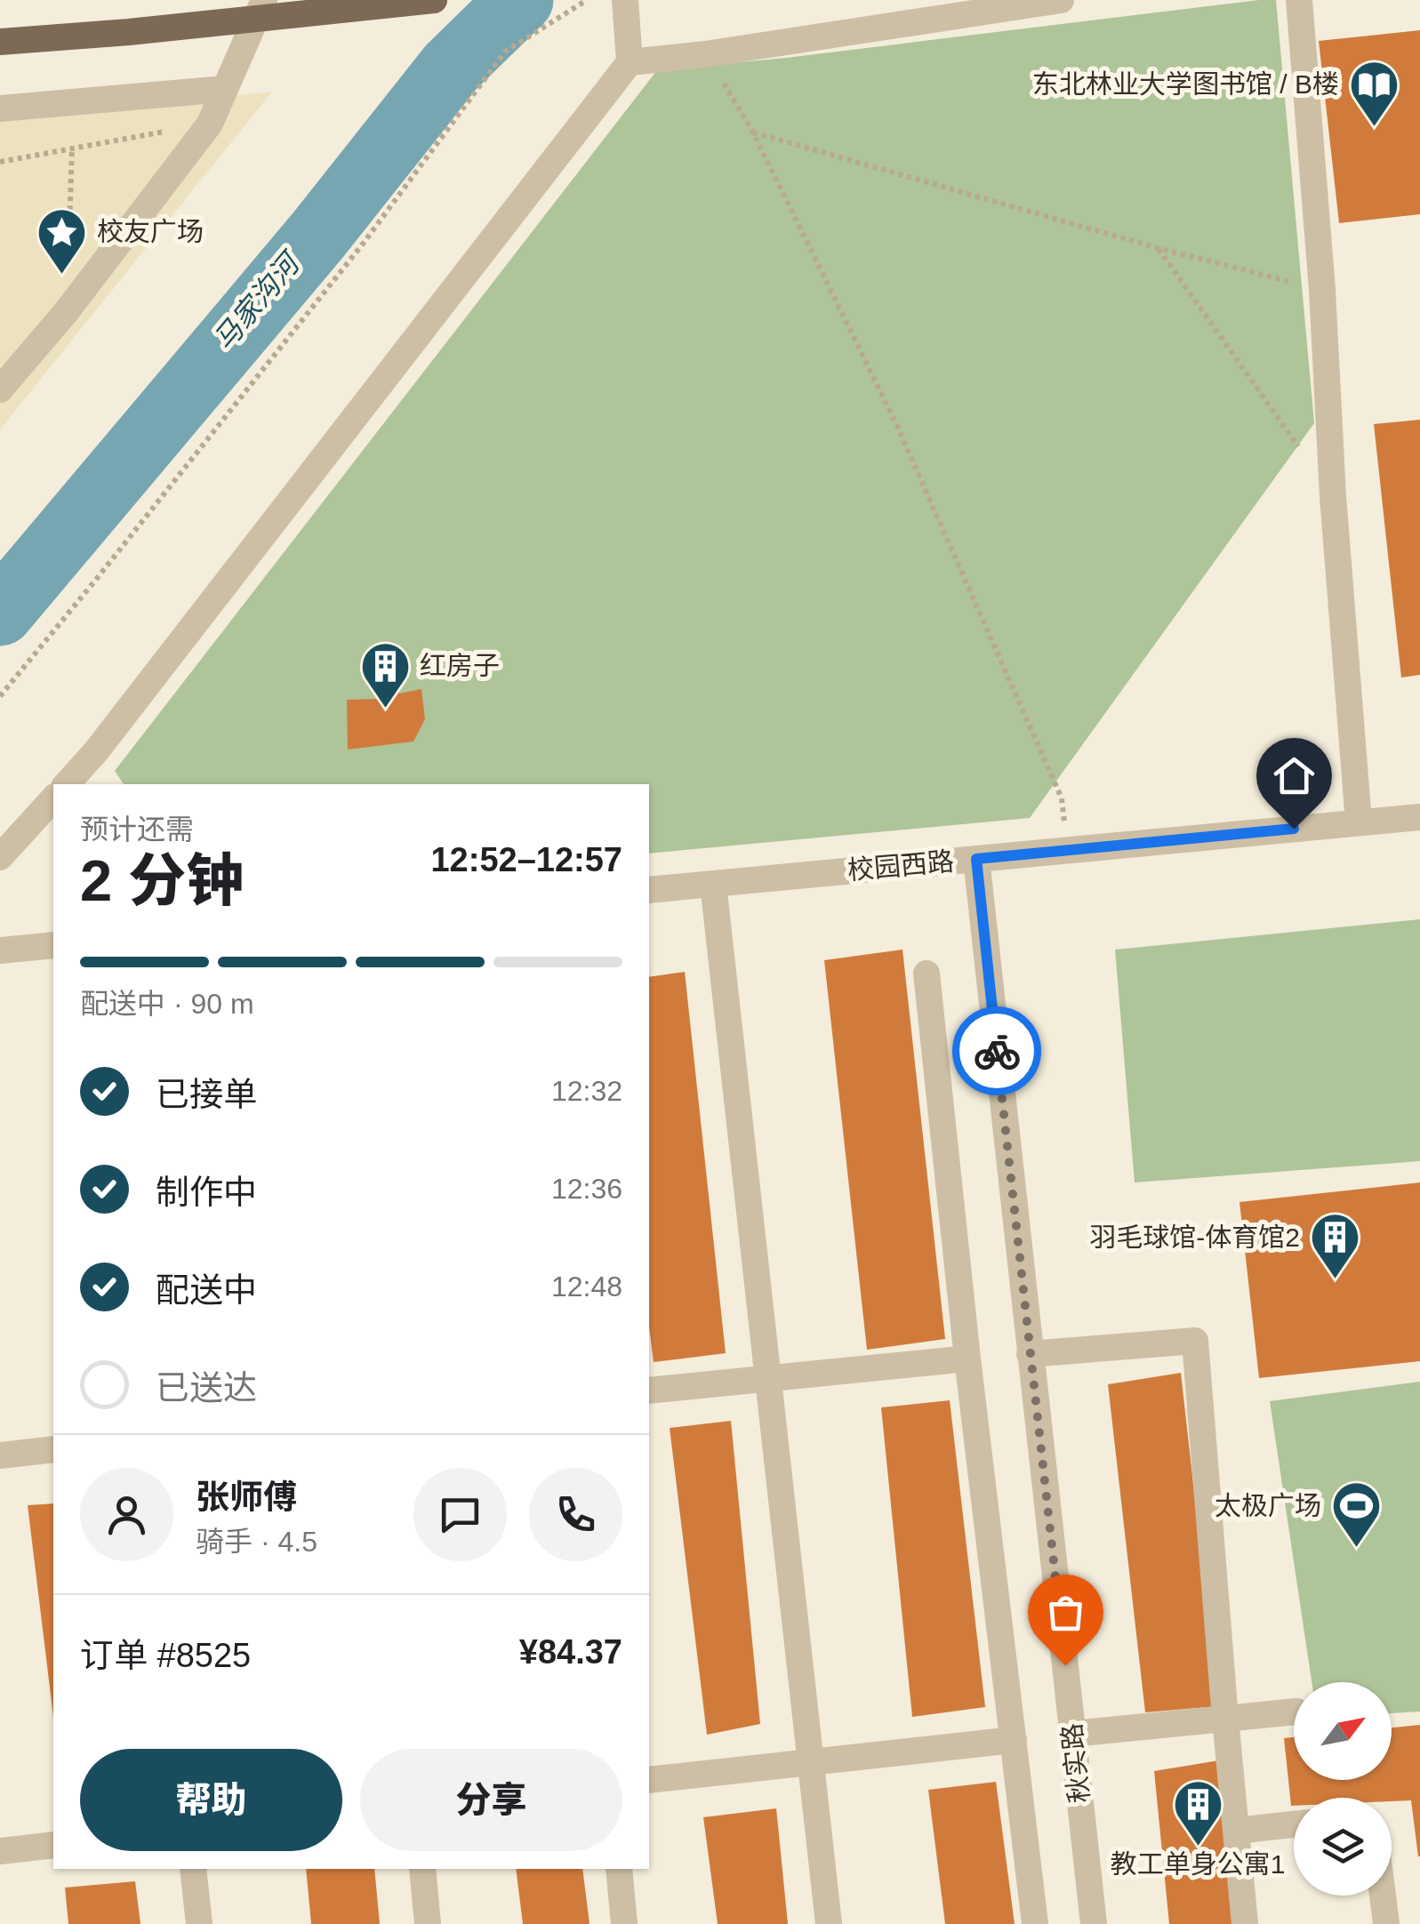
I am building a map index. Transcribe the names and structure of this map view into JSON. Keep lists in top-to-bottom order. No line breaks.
{"streets":{"street":["校园西路","秋实路"]},"crossings":[["校园西路","秋实路"]],"water":["马家沟河"],"places":{"library":["东北林业大学图书馆 / B楼"],"place":["校友广场"],"building":["红房子","羽毛球馆-体育馆2","教工单身公寓1"],"sports":["太极广场"]},"north":"top right","page":{"heading":["2 分钟","预计还需","12:52–12:57"],"panel":["张师傅","骑手 · 4.5","订单 #8525","¥84.37"],"bar":"配送中 · 90 m","list":[["已接单","12:32"],["制作中","12:36"],["配送中","12:48"],"已送达"],"buttons":["帮助","分享"]}}
